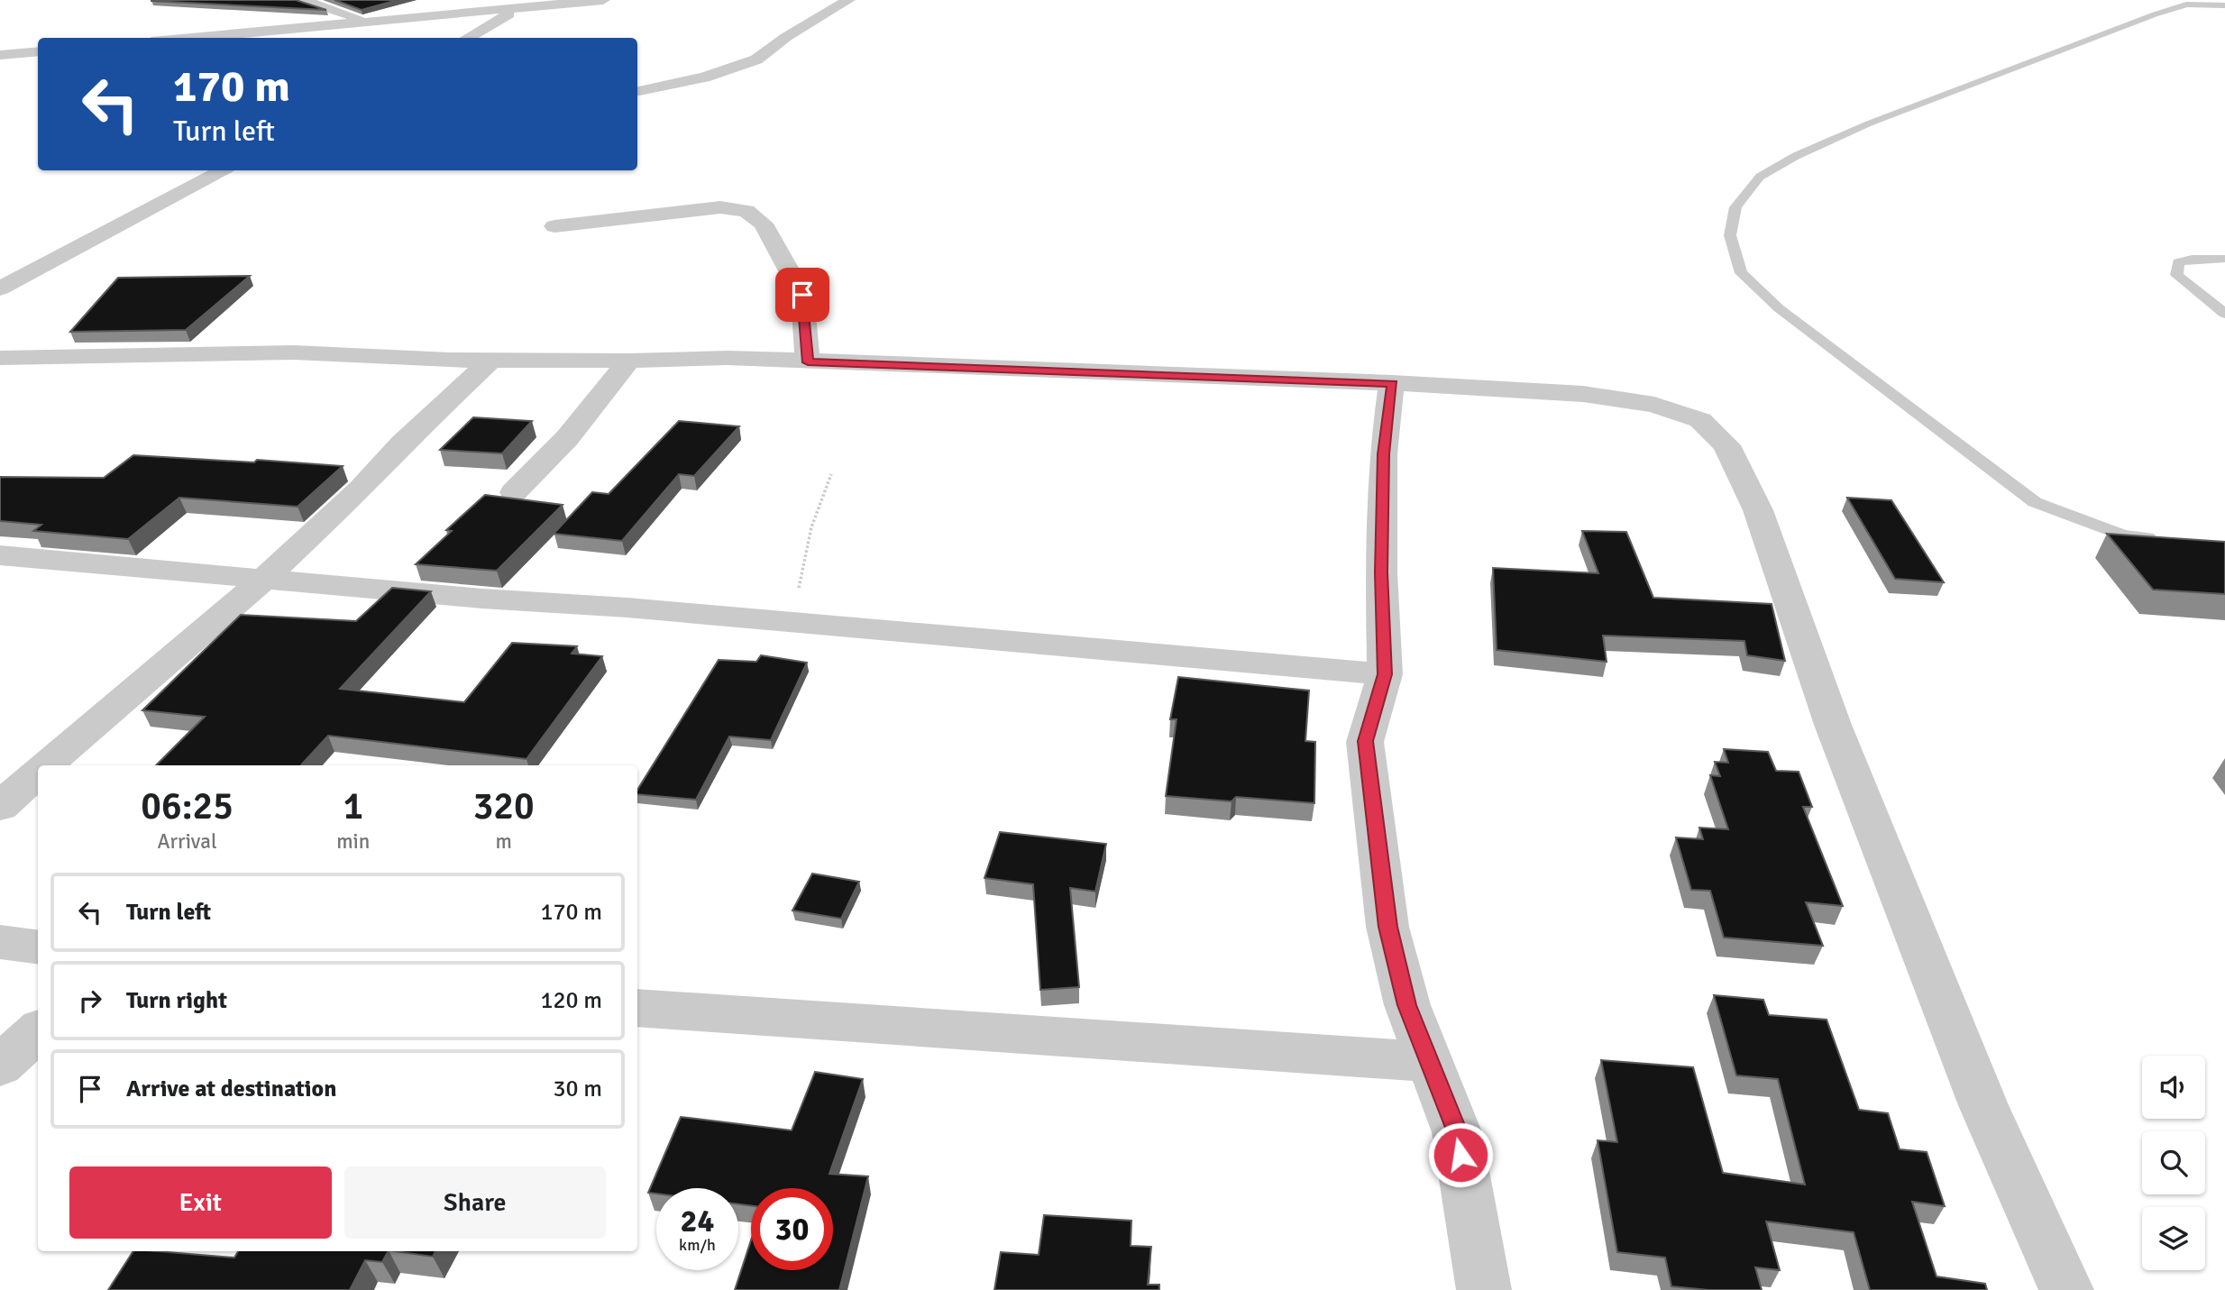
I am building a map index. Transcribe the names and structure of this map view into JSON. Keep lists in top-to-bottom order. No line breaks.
{"page":{"turn":["170 m","Turn left"],"eta":["06:25","Arrival","1","min","320","m"],"list":[{"name":"Turn left","value":"170 m"},{"name":"Turn right","value":"120 m"},{"name":"Arrive at destination","value":"30 m"}],"buttons":["Exit","Share"],"speed":"24 km/h","limit":"30"}}
